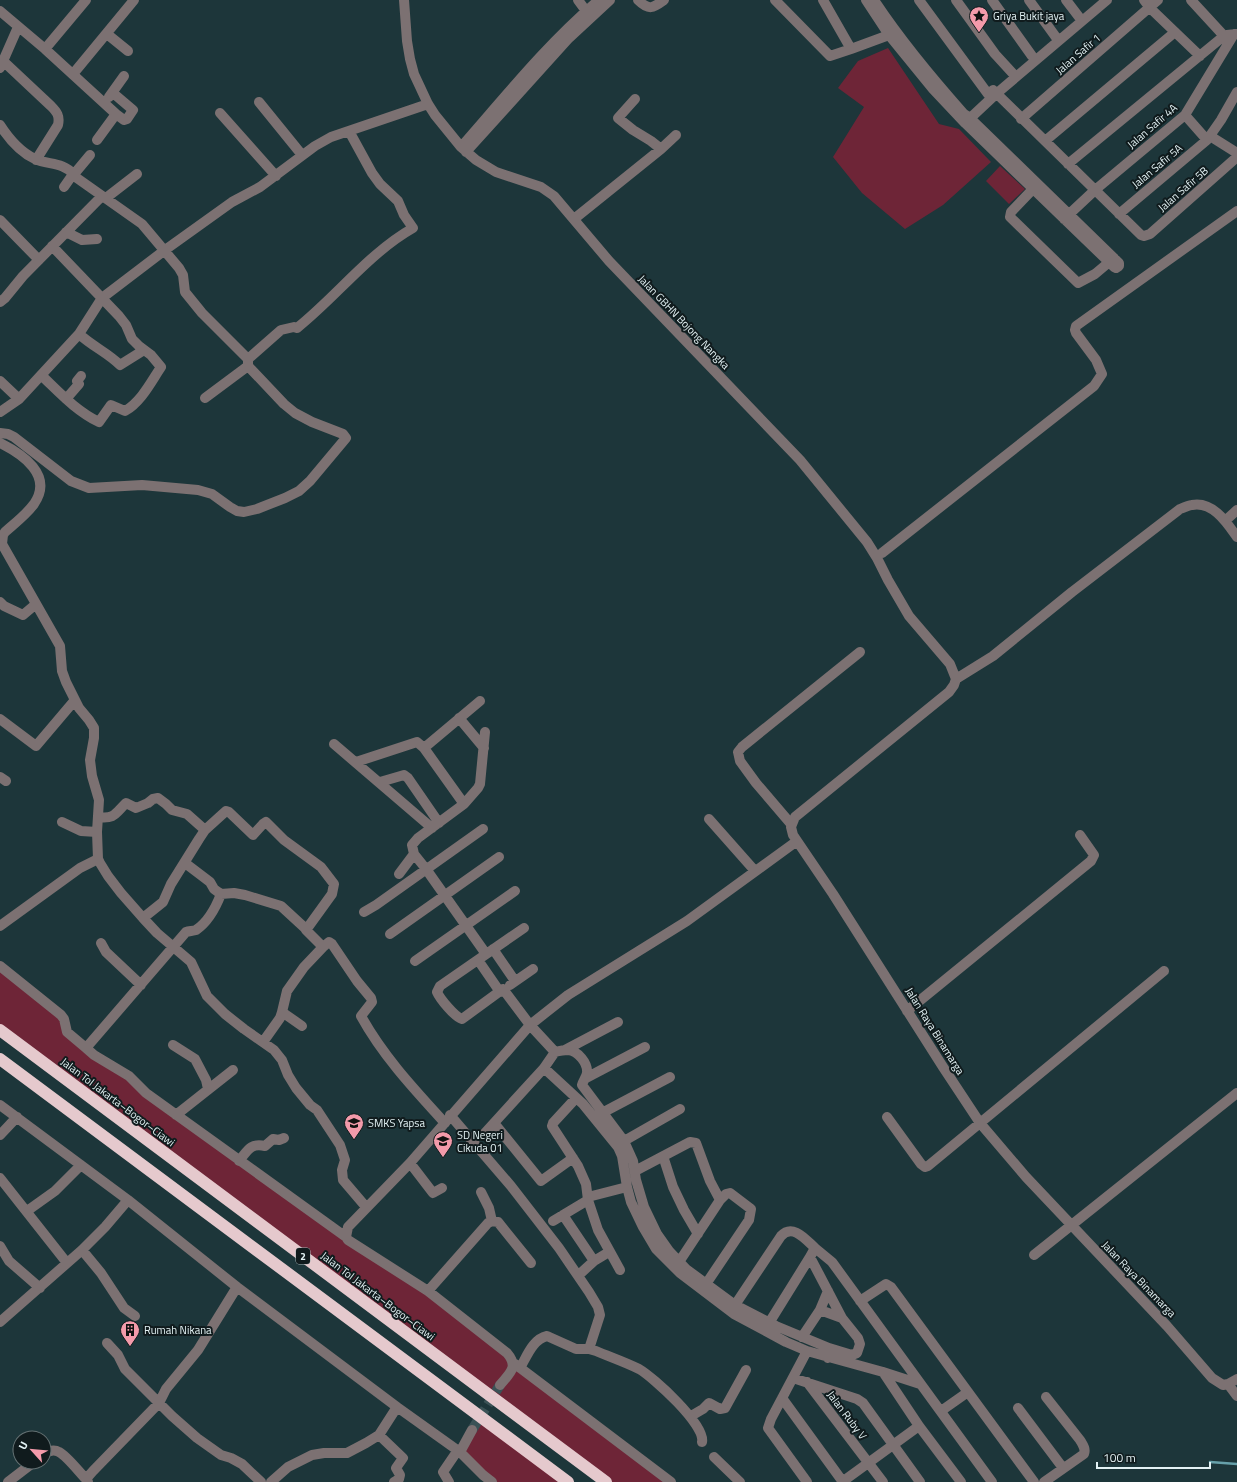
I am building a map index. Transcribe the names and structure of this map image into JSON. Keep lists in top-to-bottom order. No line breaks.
{"streets":{"highway":["Jalan Tol Jakarta–Bogor–Ciawi","2"],"street":["Jalan Safir 1","Jalan Safir 4A","Jalan Safir 5A","Jalan Safir 5B","Jalan GBHN Bojong Nangka","Jalan Raya Binamarga","Jalan Ruby V"]},"crossings":[["Jalan Safir 5A","Jalan Safir 5B"]],"places":{"place":["Griya Bukit jaya"],"school or university":["SMKS Yapsa","SD Negeri Cikuda 01"],"building":["Rumah Nikana"]},"scale_bar":"100 m","north":"top left"}
